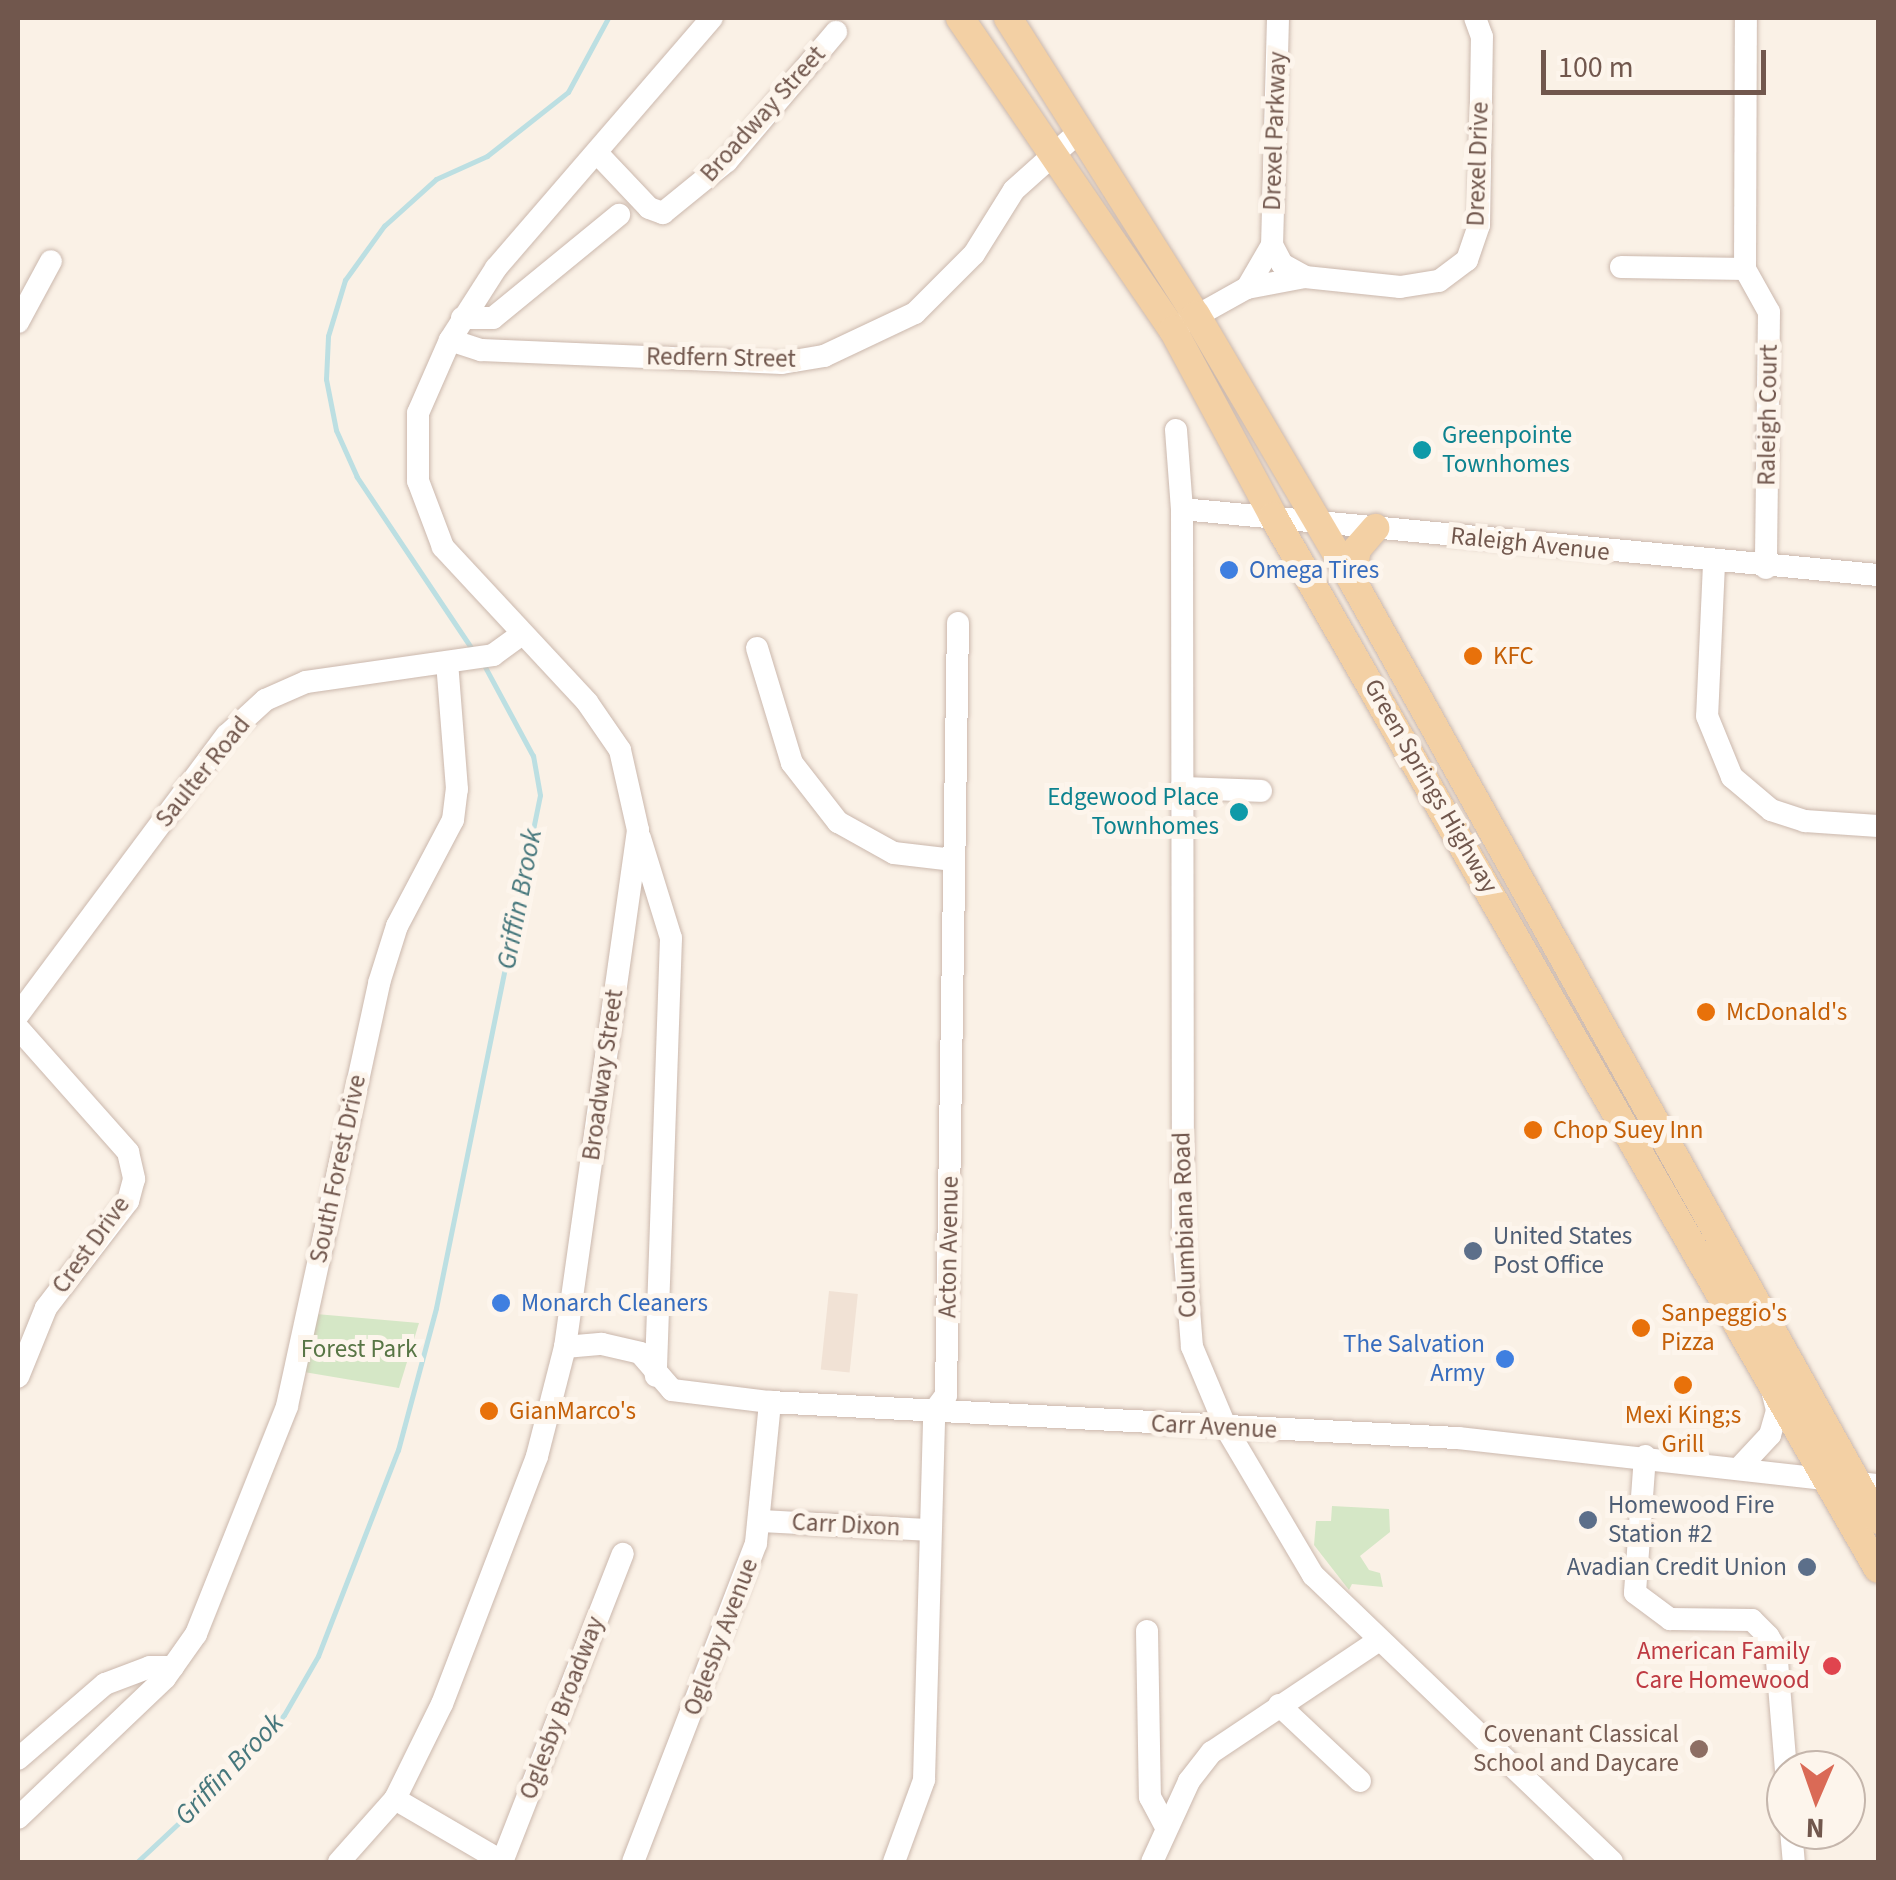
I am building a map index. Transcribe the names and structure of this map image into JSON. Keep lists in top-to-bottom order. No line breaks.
{"streets":{"main road":["Green Springs Highway"],"street":["Broadway Street","Drexel Parkway","Drexel Drive","Redfern Street","Raleigh Court","Raleigh Avenue","Saulter Road","South Forest Drive","Columbiana Road","Crest Drive","Acton Avenue","Carr Avenue","Carr Dixon","Oglesby Avenue","Oglesby Broadway"]},"crossings":[["Broadway Street","Redfern Street"],["Broadway Street","Saulter Road"],["Broadway Street","Carr Avenue"],["Drexel Parkway","Drexel Drive"],["Redfern Street","Green Springs Highway"],["Raleigh Court","Raleigh Avenue"],["Raleigh Avenue","Green Springs Highway"],["Raleigh Avenue","Columbiana Road"],["Saulter Road","South Forest Drive"],["Green Springs Highway","Carr Avenue"],["Columbiana Road","Carr Avenue"],["Acton Avenue","Carr Avenue"],["Acton Avenue","Carr Dixon"],["Carr Avenue","Oglesby Avenue"],["Carr Dixon","Oglesby Avenue"]],"water":["Griffin Brook"],"parks":["Forest Park"],"places":["Greenpointe Townhomes","Omega Tires","KFC","Edgewood Place Townhomes","McDonald's","Chop Suey Inn","United States Post Office","Monarch Cleaners","Sanpeggio's Pizza","The Salvation Army","Mexi King;s Grill","GianMarco's","Homewood Fire Station #2","Avadian Credit Union","American Family Care Homewood","Covenant Classical School and Daycare"],"scale_bar":"100 m","north":"bottom"}
